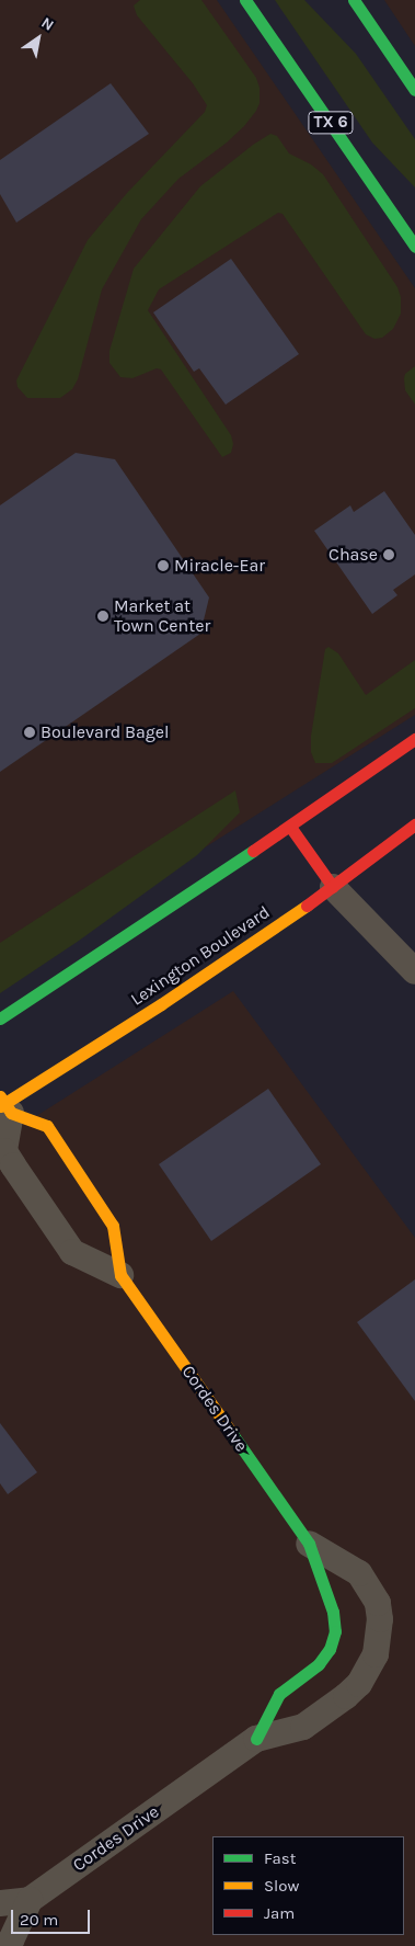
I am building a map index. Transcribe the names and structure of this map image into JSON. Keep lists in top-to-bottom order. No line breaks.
{"streets":{"main road":["TX 6","Lexington Boulevard","Cordes Drive"]},"crossings":[["Lexington Boulevard","Cordes Drive"]],"places":["Chase","Miracle-Ear","Market at Town Center","Boulevard Bagel"],"legend":["Fast","Slow","Jam"],"scale_bar":"20 m","north":"top right"}
